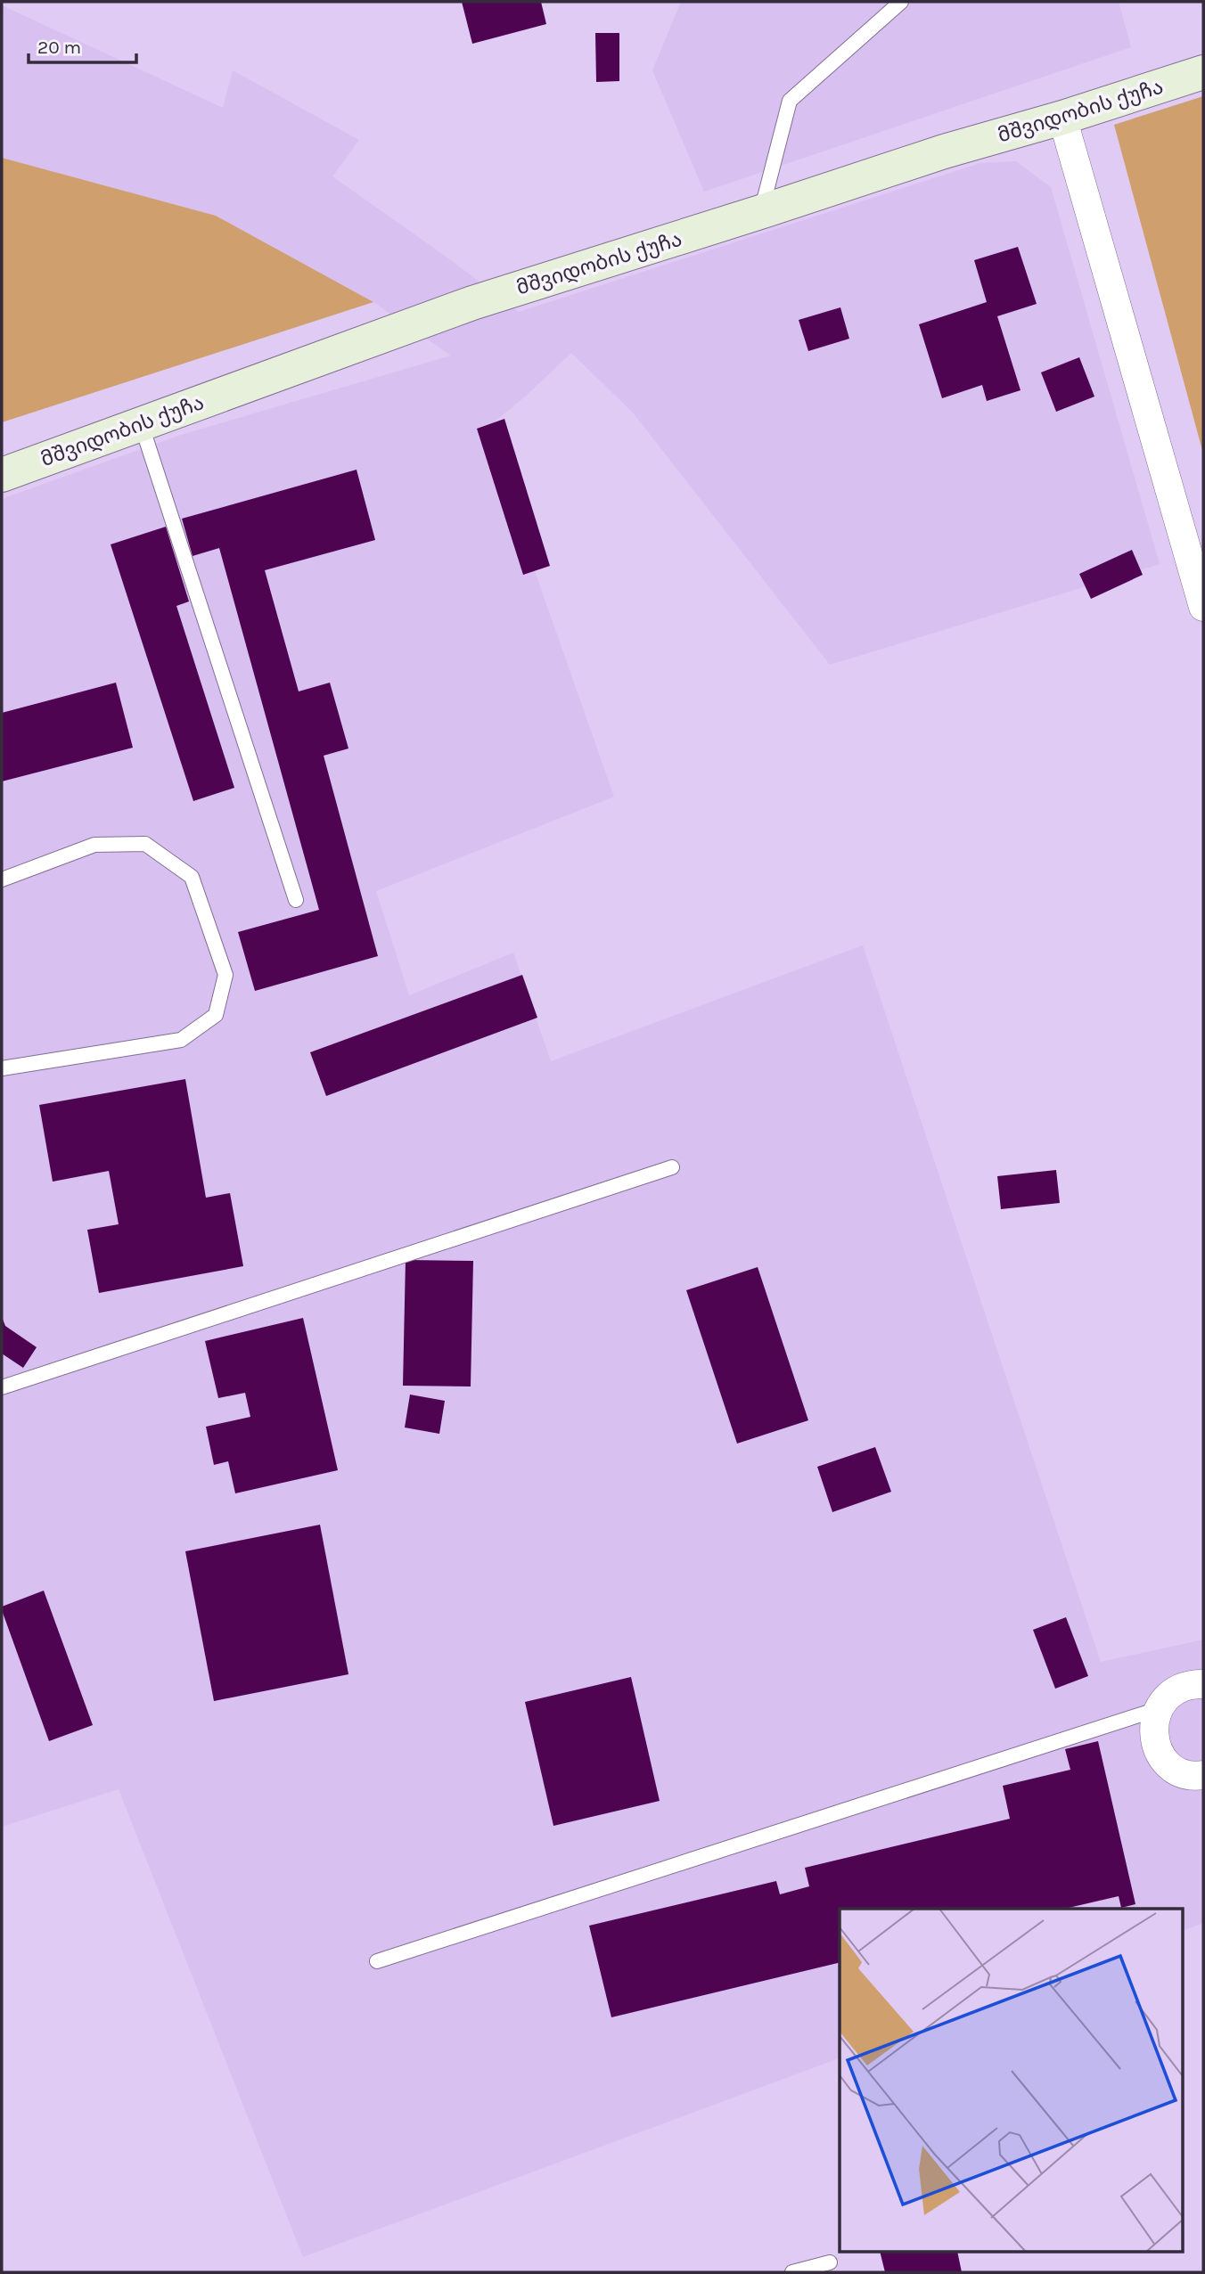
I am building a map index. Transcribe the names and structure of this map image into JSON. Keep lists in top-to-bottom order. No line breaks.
{"streets":{"main road":["მშვიდობის ქუჩა"]},"scale_bar":"20 m"}
